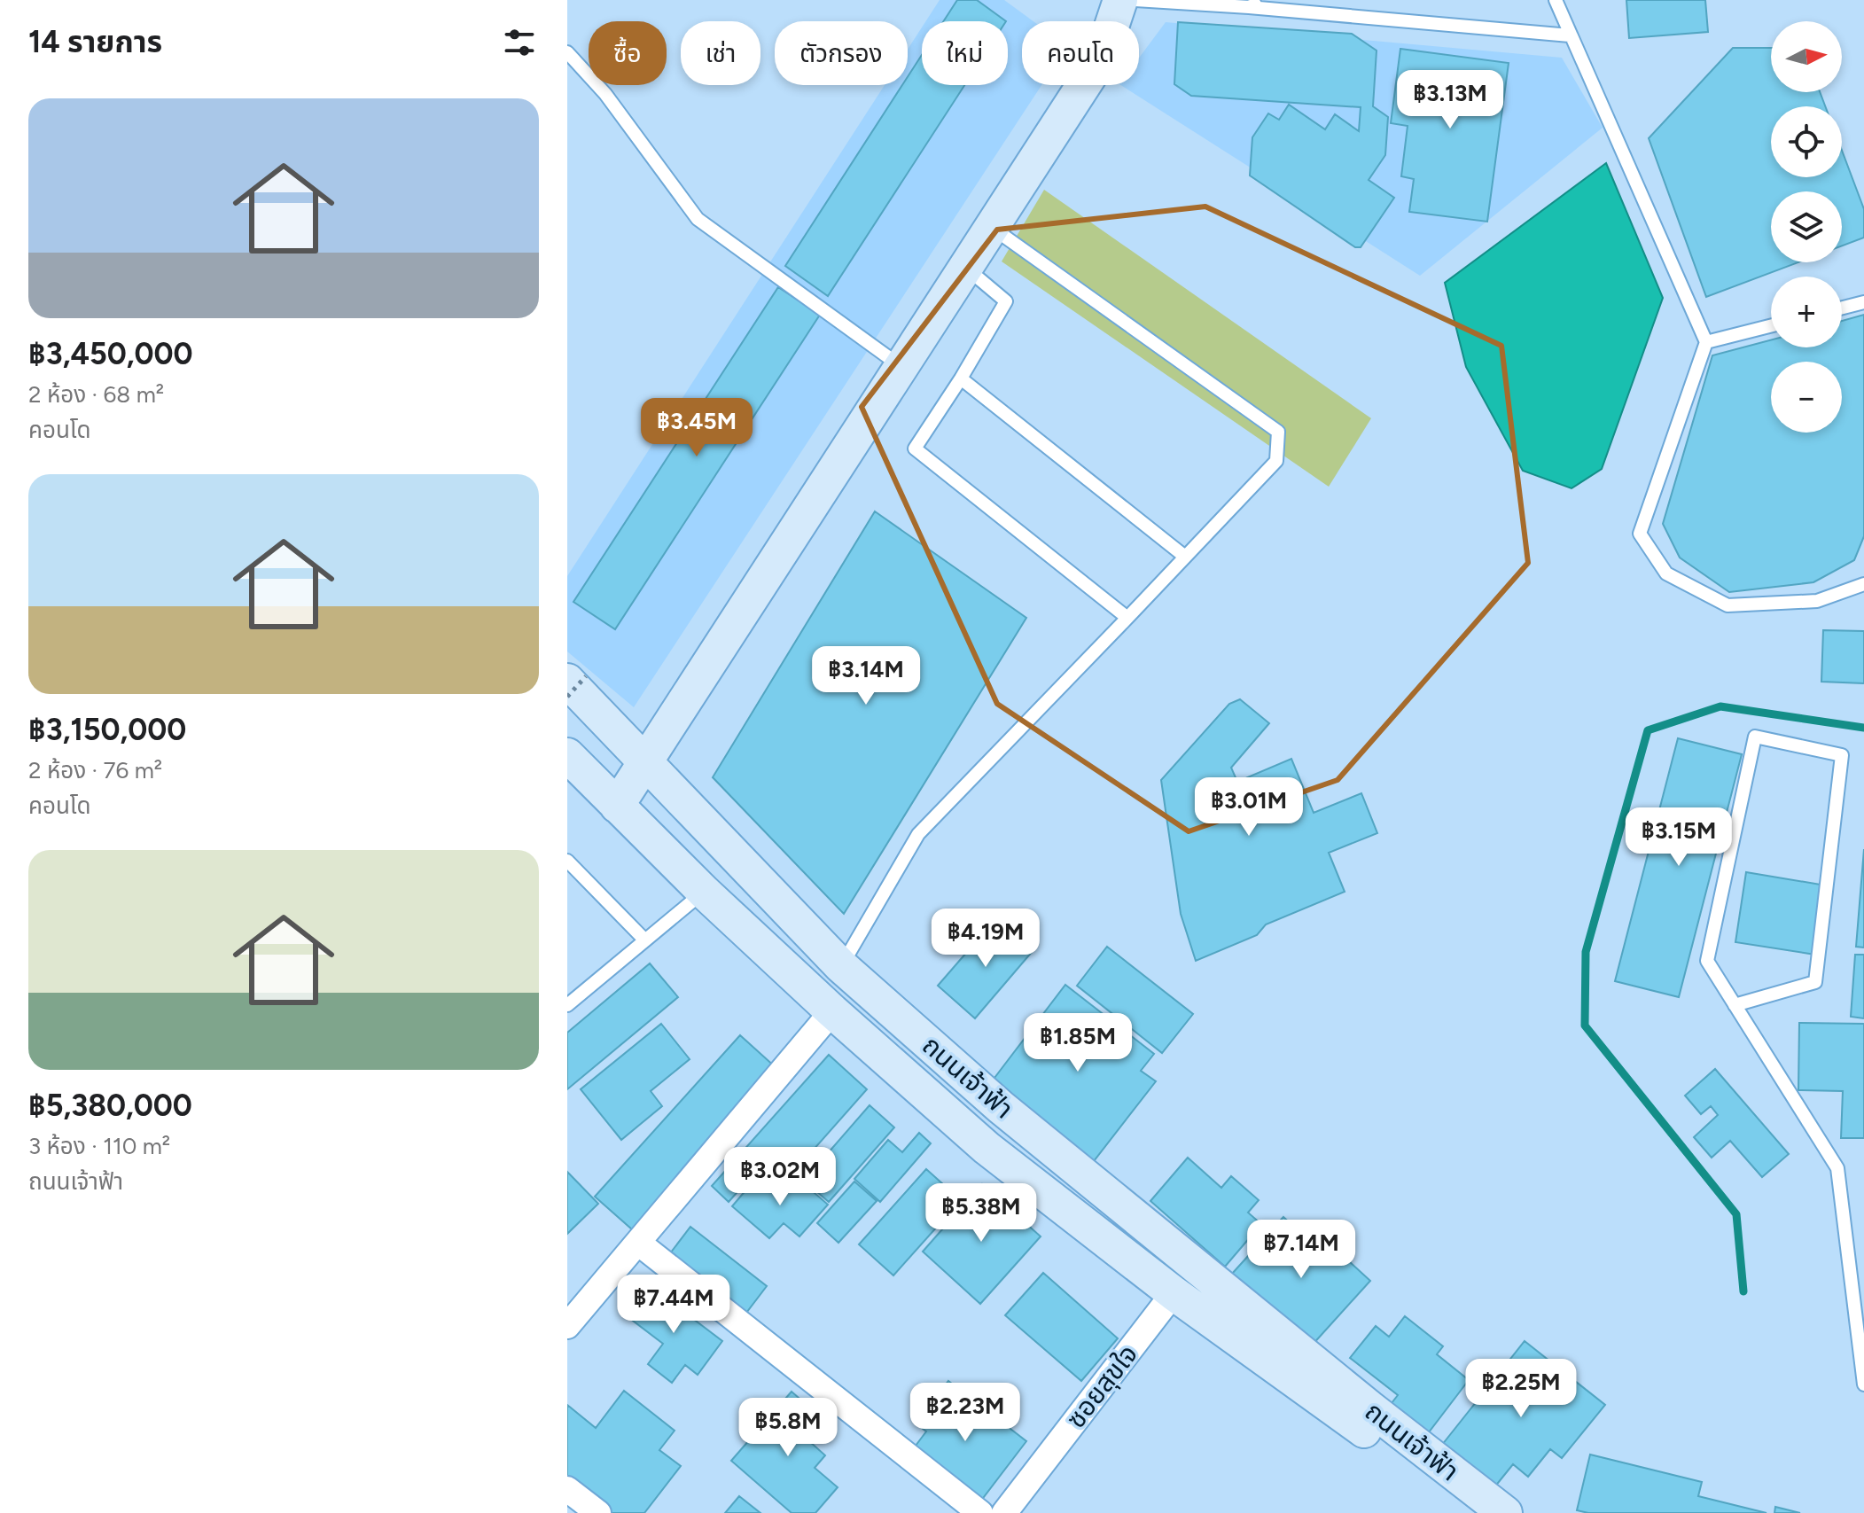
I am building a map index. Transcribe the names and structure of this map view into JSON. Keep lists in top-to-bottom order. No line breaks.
{"streets":{"main road":["ถนนเจ้าฟ้า"],"street":["ซอยสุขใจ"]},"crossings":[["ถนนเจ้าฟ้า","ซอยสุขใจ"]],"north":"right","page":{"heading":"14 รายการ","map_buttons":["+","−"],"chip":["ซื้อ","เช่า","ตัวกรอง","ใหม่","คอนโด"],"price":["฿3.13M","฿3.45M","฿3.14M","฿3.01M","฿3.15M","฿4.19M","฿1.85M","฿3.02M","฿5.38M","฿7.14M","฿7.44M","฿2.25M","฿2.23M","฿5.8M"],"list":[{"name":"฿3,450,000","note":"2 ห้อง · 68 m² · คอนโด"},{"name":"฿3,150,000","note":"2 ห้อง · 76 m² · คอนโด"},{"name":"฿5,380,000","note":"3 ห้อง · 110 m² · ถนนเจ้าฟ้า"}]}}
